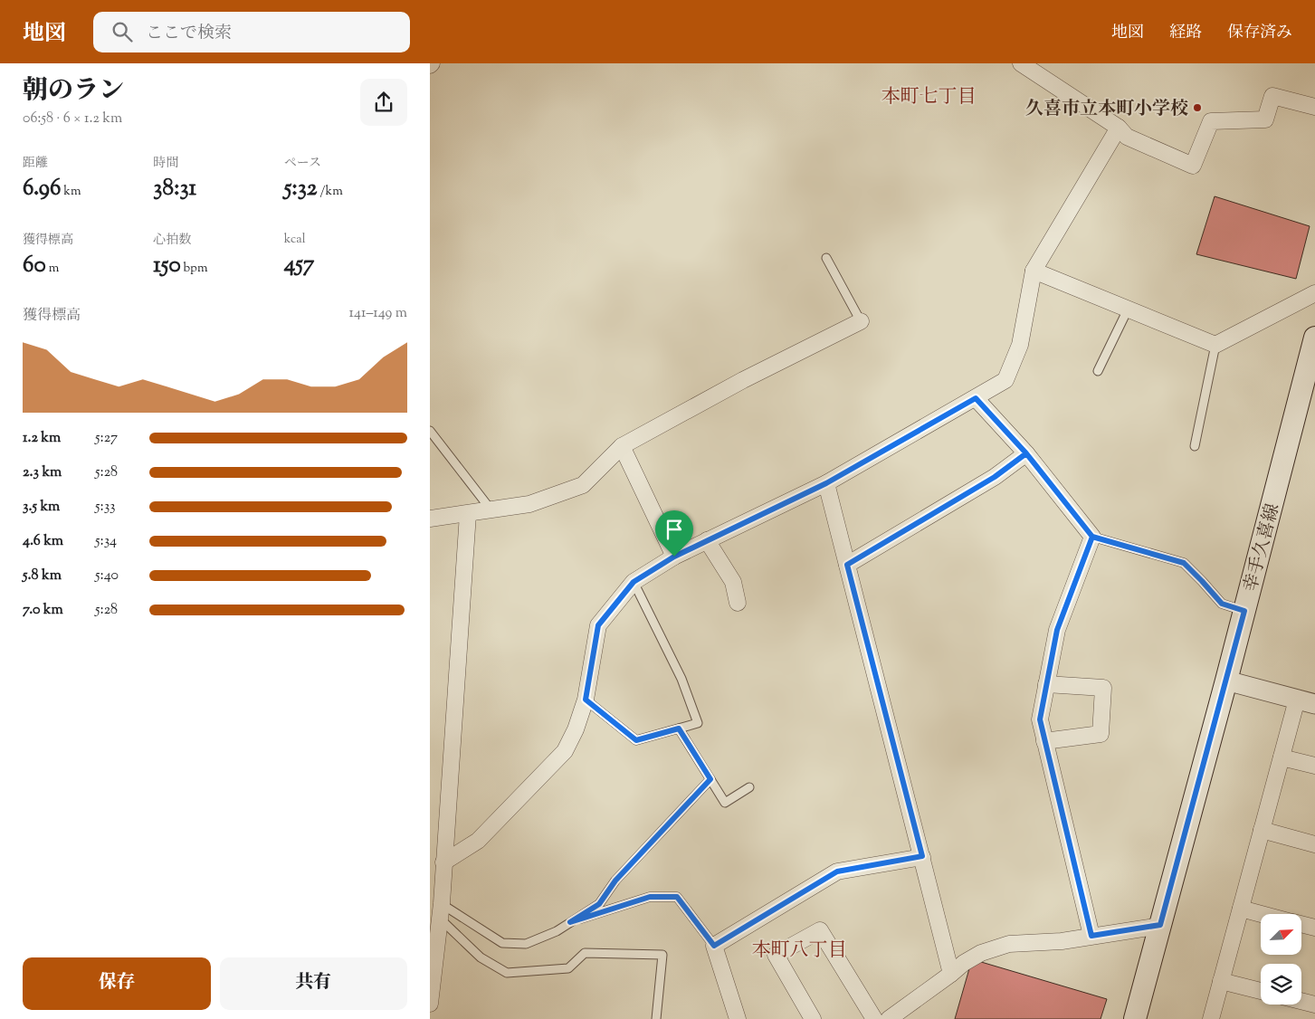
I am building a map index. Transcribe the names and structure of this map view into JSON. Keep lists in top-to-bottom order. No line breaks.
{"streets":{"main road":["幸手久喜線"]},"districts":["本町七丁目","本町八丁目"],"places":["久喜市立本町小学校"],"north":"top right","page":{"header":"地図","search":"ここで検索","nav":["地図","経路","保存済み"],"heading":["朝のラン","06:58 · 6 × 1.2 km"],"stats":[["距離","6.96 km"],["時間","38:31"],["ペース","5:32 /km"],["獲得標高","60 m"],["心拍数","150 bpm"],["kcal","457"]],"chart":["獲得標高","141–149 m"],"list":[{"name":"1.2 km","note":"5:27"},{"name":"2.3 km","note":"5:28"},{"name":"3.5 km","note":"5:33"},{"name":"4.6 km","note":"5:34"},{"name":"5.8 km","note":"5:40"},{"name":"7.0 km","note":"5:28"}],"buttons":["保存","共有"]}}
